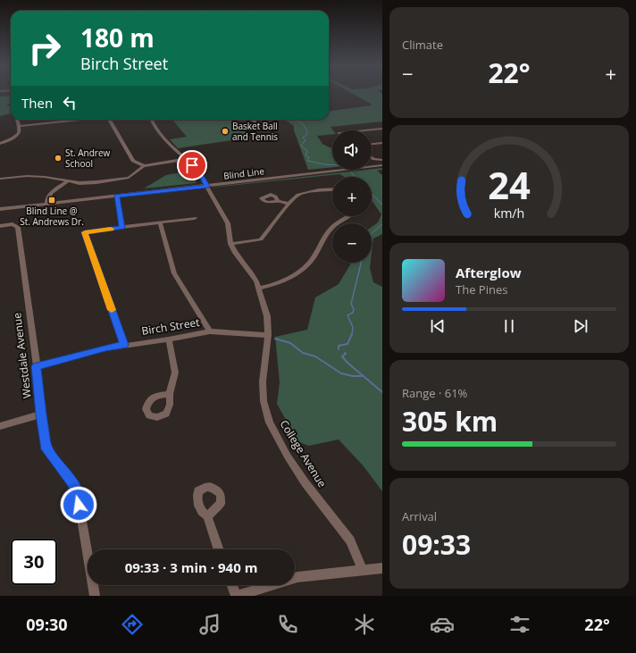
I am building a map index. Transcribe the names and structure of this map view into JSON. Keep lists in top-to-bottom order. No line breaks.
{"streets":{"street":["Blind Line","Birch Street","Westdale Avenue","College Avenue"]},"crossings":[["Blind Line","College Avenue"],["Birch Street","Westdale Avenue"],["Birch Street","College Avenue"]],"places":{"other":["Basket Ball and Tennis","St. Andrew School"],"transit":["Blind Line @ St. Andrews Dr."]},"page":{"tile":["Climate",["Range · 61%","305 km"],["Arrival","09:33"]],"turn":["180 m","Birch Street"],"heat":["−","22°","+"],"then":"Then","map_buttons":["+","−"],"song":["Afterglow","The Pines"],"limit":"30","trip":"09:33 · 3 min · 940 m","tabs":["09:30","22°"],"gauge":["24","km/h"]}}
